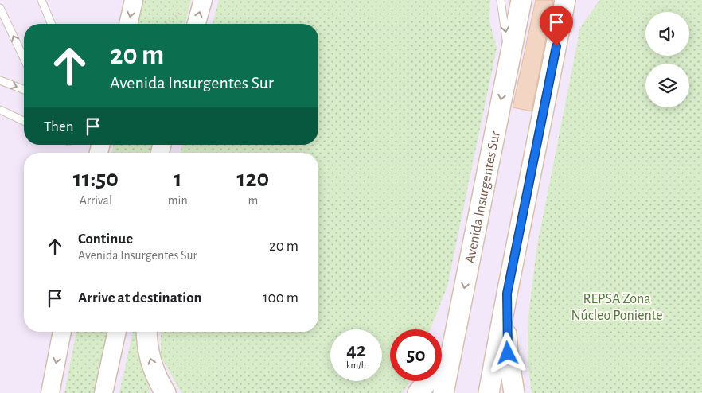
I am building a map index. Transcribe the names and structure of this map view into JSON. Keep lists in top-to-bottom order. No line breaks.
{"streets":{"main road":["Avenida Insurgentes Sur"]},"parks":["REPSA Zona Núcleo Poniente"],"page":{"turn":["20 m","Avenida Insurgentes Sur"],"then":"Then","eta":["11:50","Arrival","1","min","120","m"],"list":[{"name":"Continue","note":"Avenida Insurgentes Sur","value":"20 m"},{"name":"Arrive at destination","value":"100 m"}],"speed":"42 km/h","limit":"50"}}
